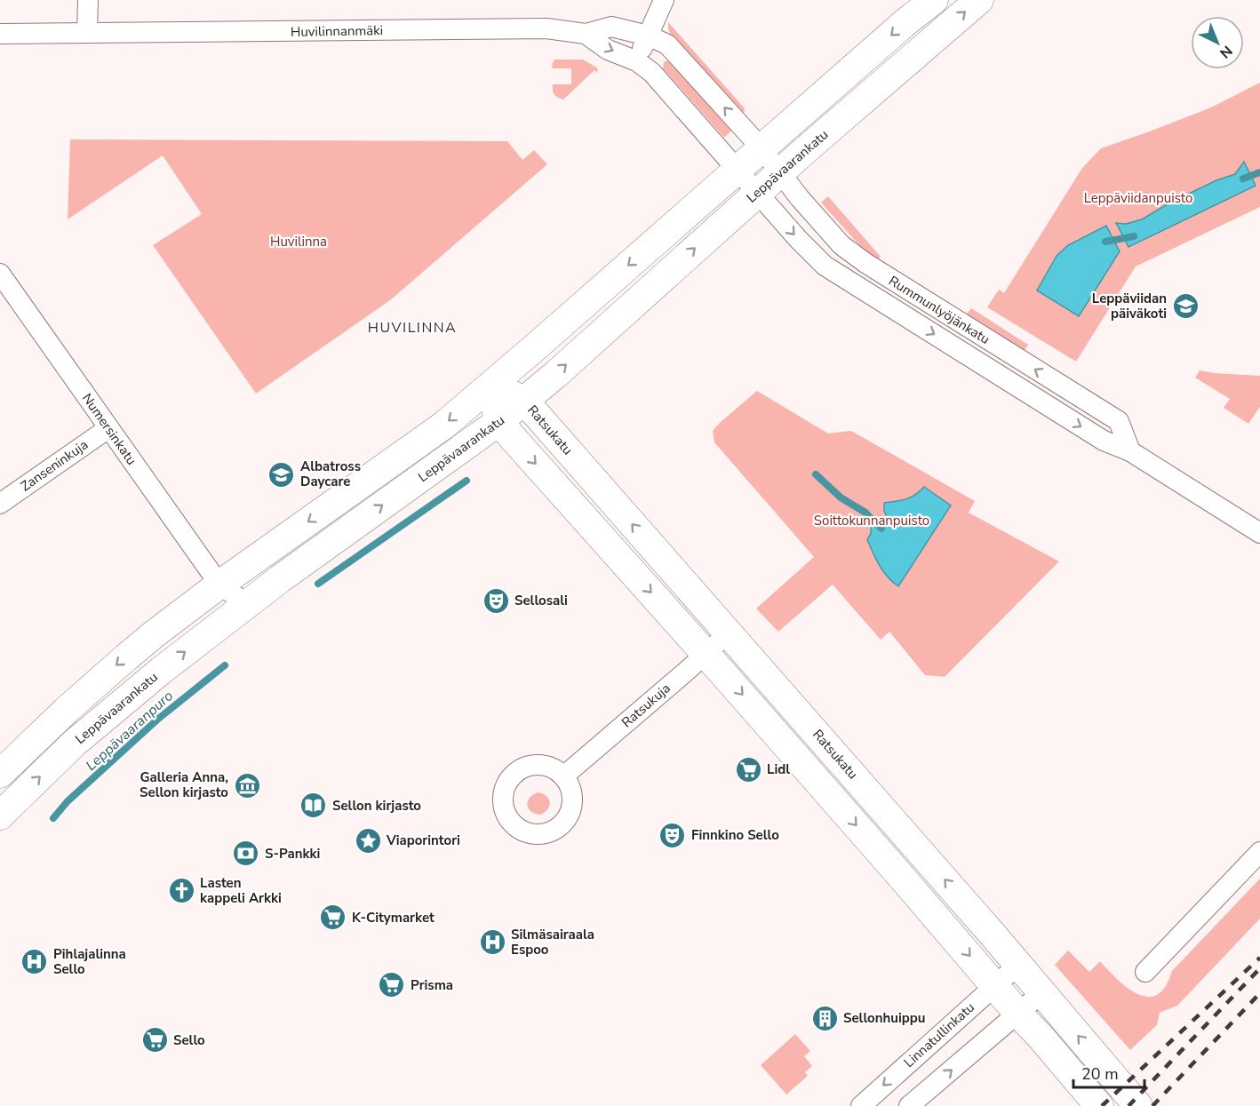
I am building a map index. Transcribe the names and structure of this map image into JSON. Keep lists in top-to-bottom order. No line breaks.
{"streets":{"main road":["Leppävaarankatu","Ratsukatu"],"street":["Huvilinnanmäki","Rummunlyöjänkatu","Numersinkatu","Zanseninkuja","Ratsukuja","Linnatullinkatu"]},"crossings":[["Huvilinnanmäki","Leppävaarankatu"],["Huvilinnanmäki","Rummunlyöjänkatu"],["Leppävaarankatu","Rummunlyöjänkatu"],["Leppävaarankatu","Numersinkatu"],["Leppävaarankatu","Ratsukatu"],["Numersinkatu","Zanseninkuja"],["Ratsukatu","Ratsukuja"],["Ratsukatu","Linnatullinkatu"]],"districts":["HUVILINNA"],"water":["Leppävaaranpuro"],"parks":["Leppäviidanpuisto","Huvilinna","Soittokunnanpuisto"],"places":{"school or university":["Leppäviidan päiväkoti","Albatross Daycare"],"theatre":["Sellosali","Finnkino Sello"],"supermarket":["Lidl","K-Citymarket","Prisma","Sello"],"museum":["Galleria Anna, Sellon kirjasto"],"library":["Sellon kirjasto"],"place":["Viaporintori"],"bank":["S-Pankki"],"church":["Lasten kappeli Arkki"],"hospital":["Silmäsairaala Espoo","Pihlajalinna Sello"],"building":["Sellonhuippu"]},"scale_bar":"20 m","north":"bottom right"}
